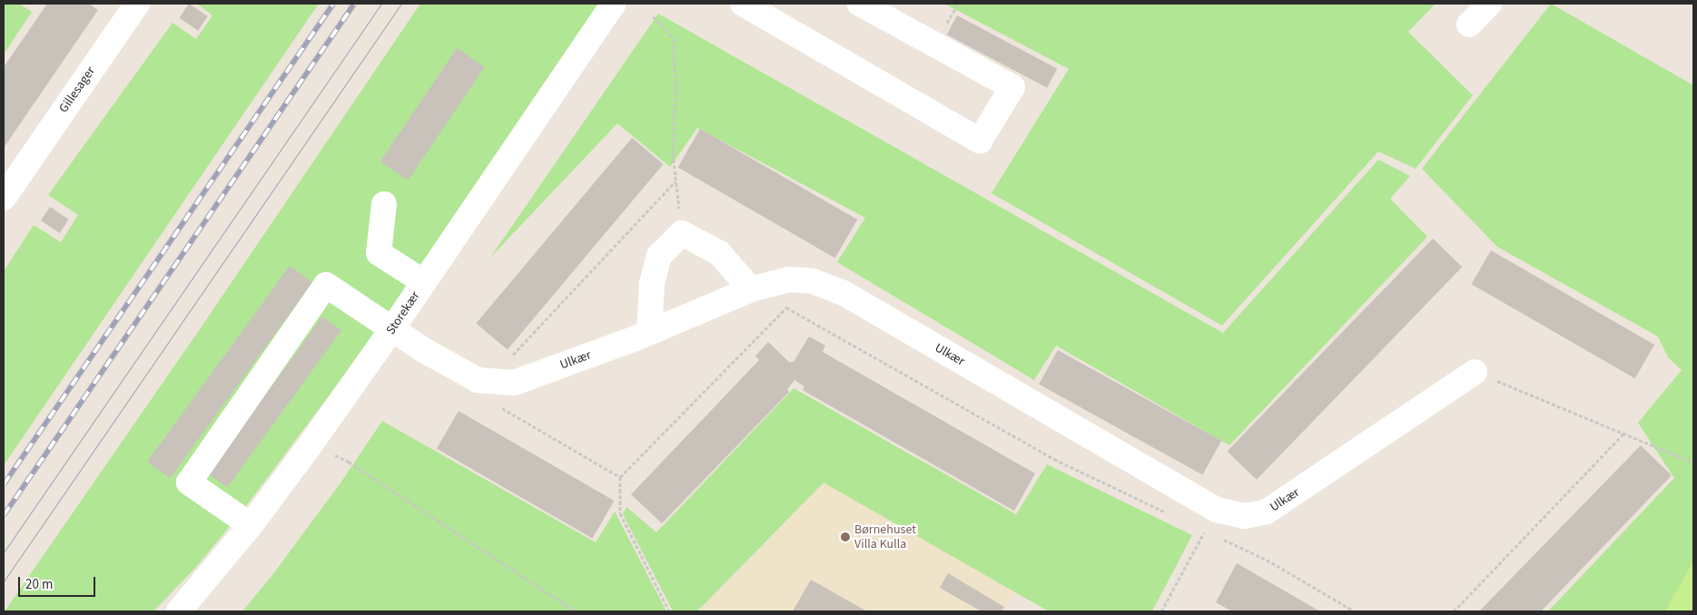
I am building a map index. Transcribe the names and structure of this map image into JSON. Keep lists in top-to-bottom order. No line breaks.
{"streets":{"street":["Gillesager","Storekær","Ulkær"]},"crossings":[["Storekær","Ulkær"]],"places":["Børnehuset Villa Kulla"],"scale_bar":"20 m"}
